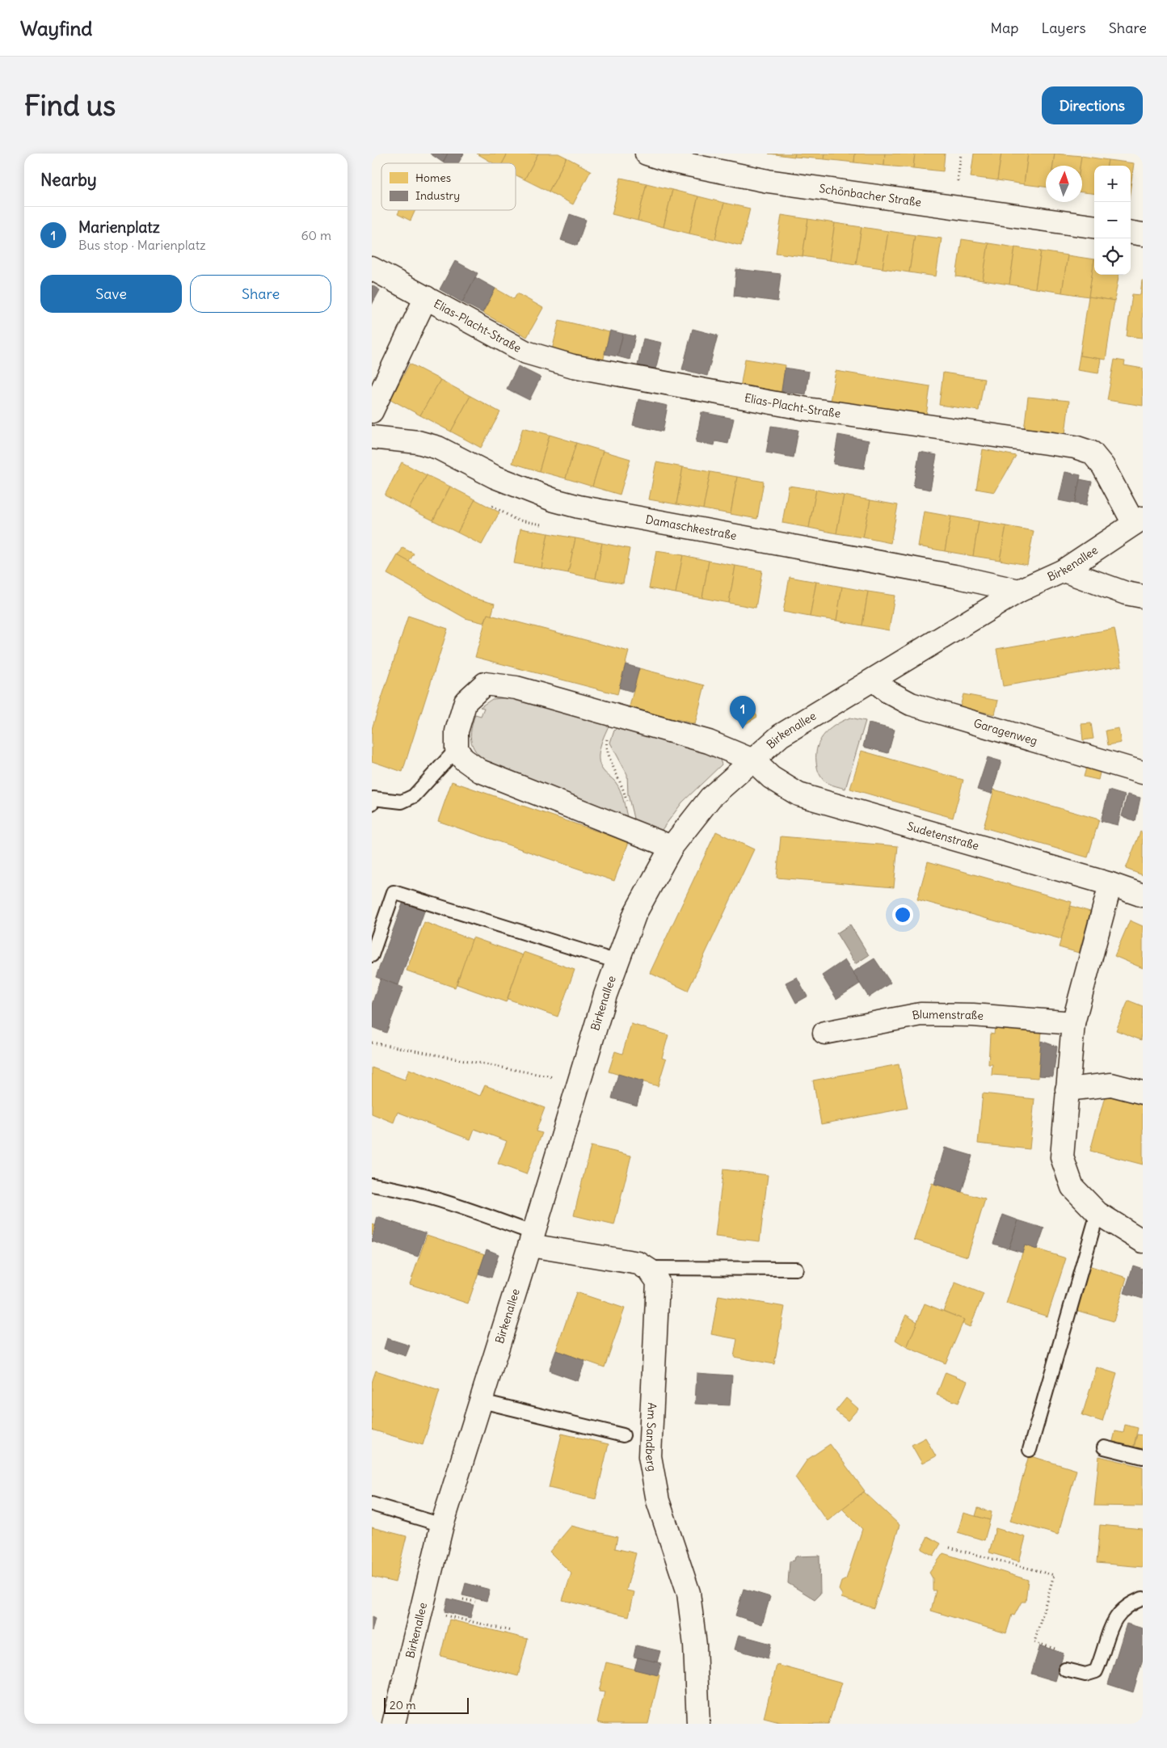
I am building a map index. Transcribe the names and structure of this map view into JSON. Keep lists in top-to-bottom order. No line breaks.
{"streets":{"street":["Schönbacher Straße","Elias-Placht-Straße","Damaschkestraße","Birkenallee","Garagenweg","Sudetenstraße","Blumenstraße","Am Sandberg"]},"crossings":[["Elias-Placht-Straße","Birkenallee"],["Damaschkestraße","Birkenallee"],["Birkenallee","Garagenweg"],["Birkenallee","Sudetenstraße"]],"legend":["Homes","Industry"],"scale_bar":"20 m","north":"top","page":{"header":"Wayfind","nav":["Map","Layers","Share"],"buttons":["Directions",["Save","Share"]],"title":"Find us","heading":"Nearby","map_buttons":["+","−"],"list":[{"mark":"1","name":"Marienplatz","note":"Bus stop · Marienplatz","value":"60 m"}],"pins":"1","scale":"20 m"}}
